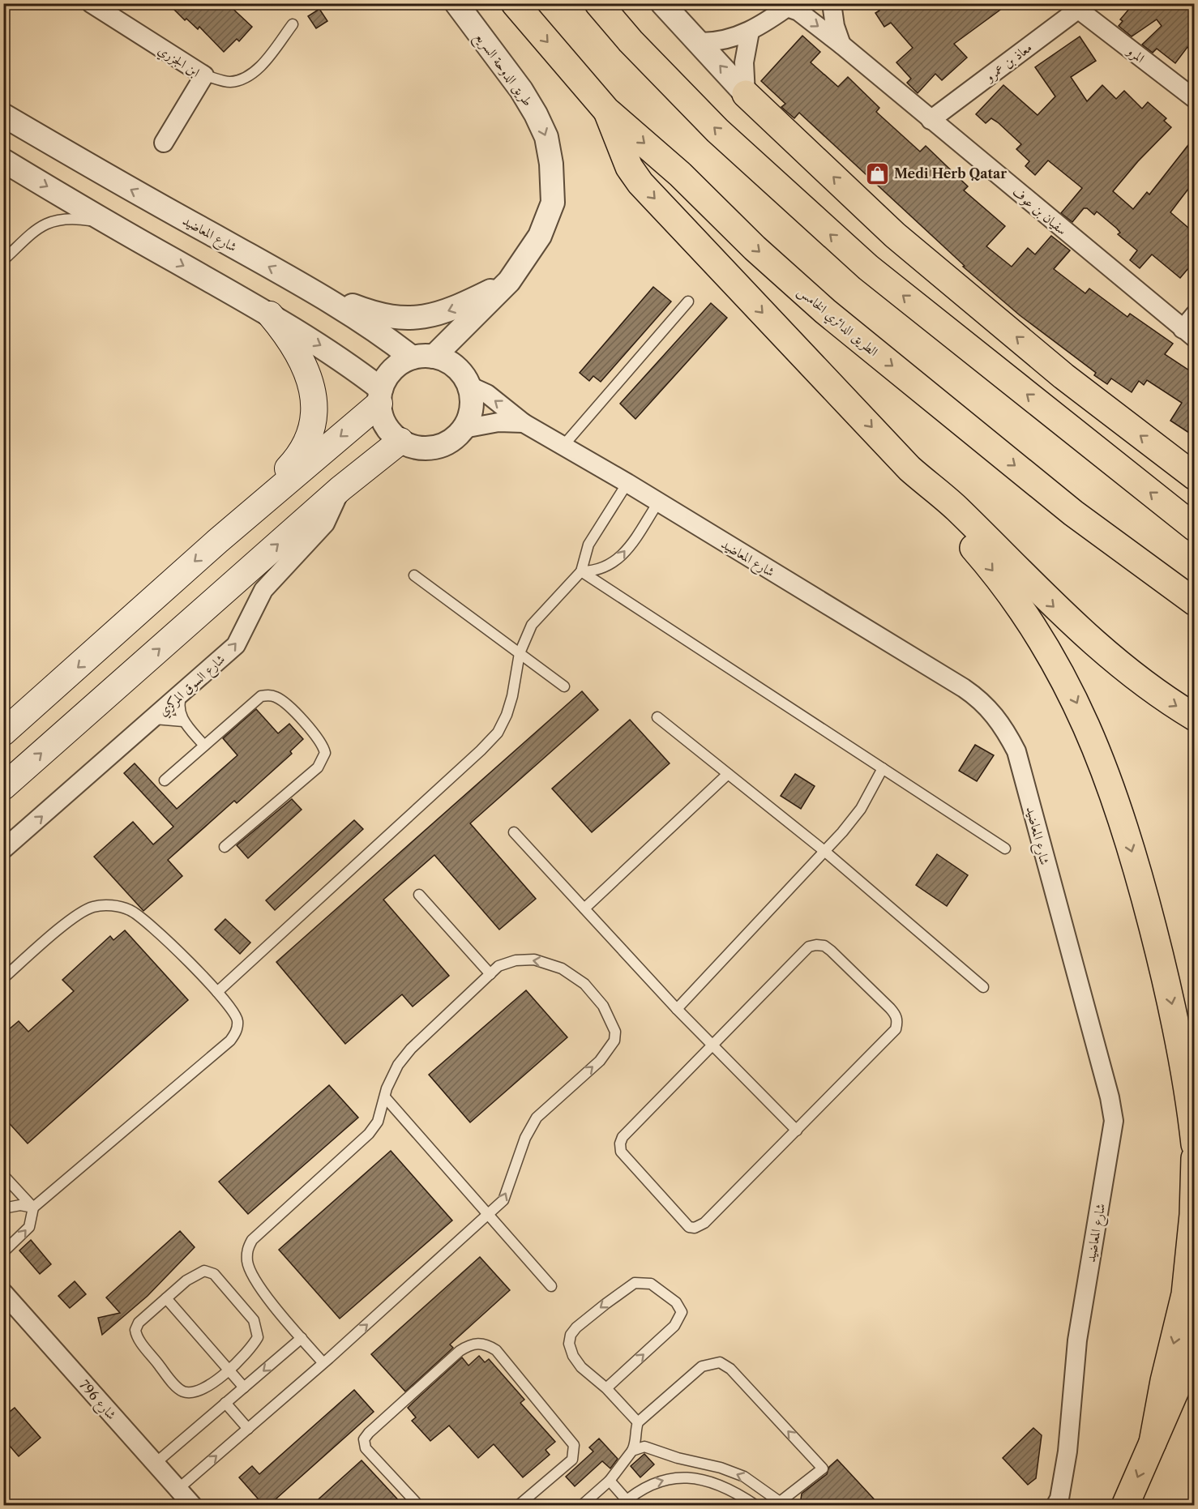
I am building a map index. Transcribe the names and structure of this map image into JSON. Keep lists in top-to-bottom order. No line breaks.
{"streets":{"highway":["الطريق الدائري الخامس"],"main road":["شارع السوق المركزي"],"street":["المرو","ابن الجزري","معاذ بن عمرو","طريق الدوحة السريع","سفيان بن عوف","شارع المعاضيد","شارع 796"]},"crossings":[["المرو","معاذ بن عمرو"],["معاذ بن عمرو","سفيان بن عوف"],["طريق الدوحة السريع","شارع المعاضيد"],["طريق الدوحة السريع","شارع السوق المركزي"],["شارع المعاضيد","شارع السوق المركزي"]],"one_way":["طريق الدوحة السريع"],"places":{"shop":["Medi Herb Qatar"]}}
